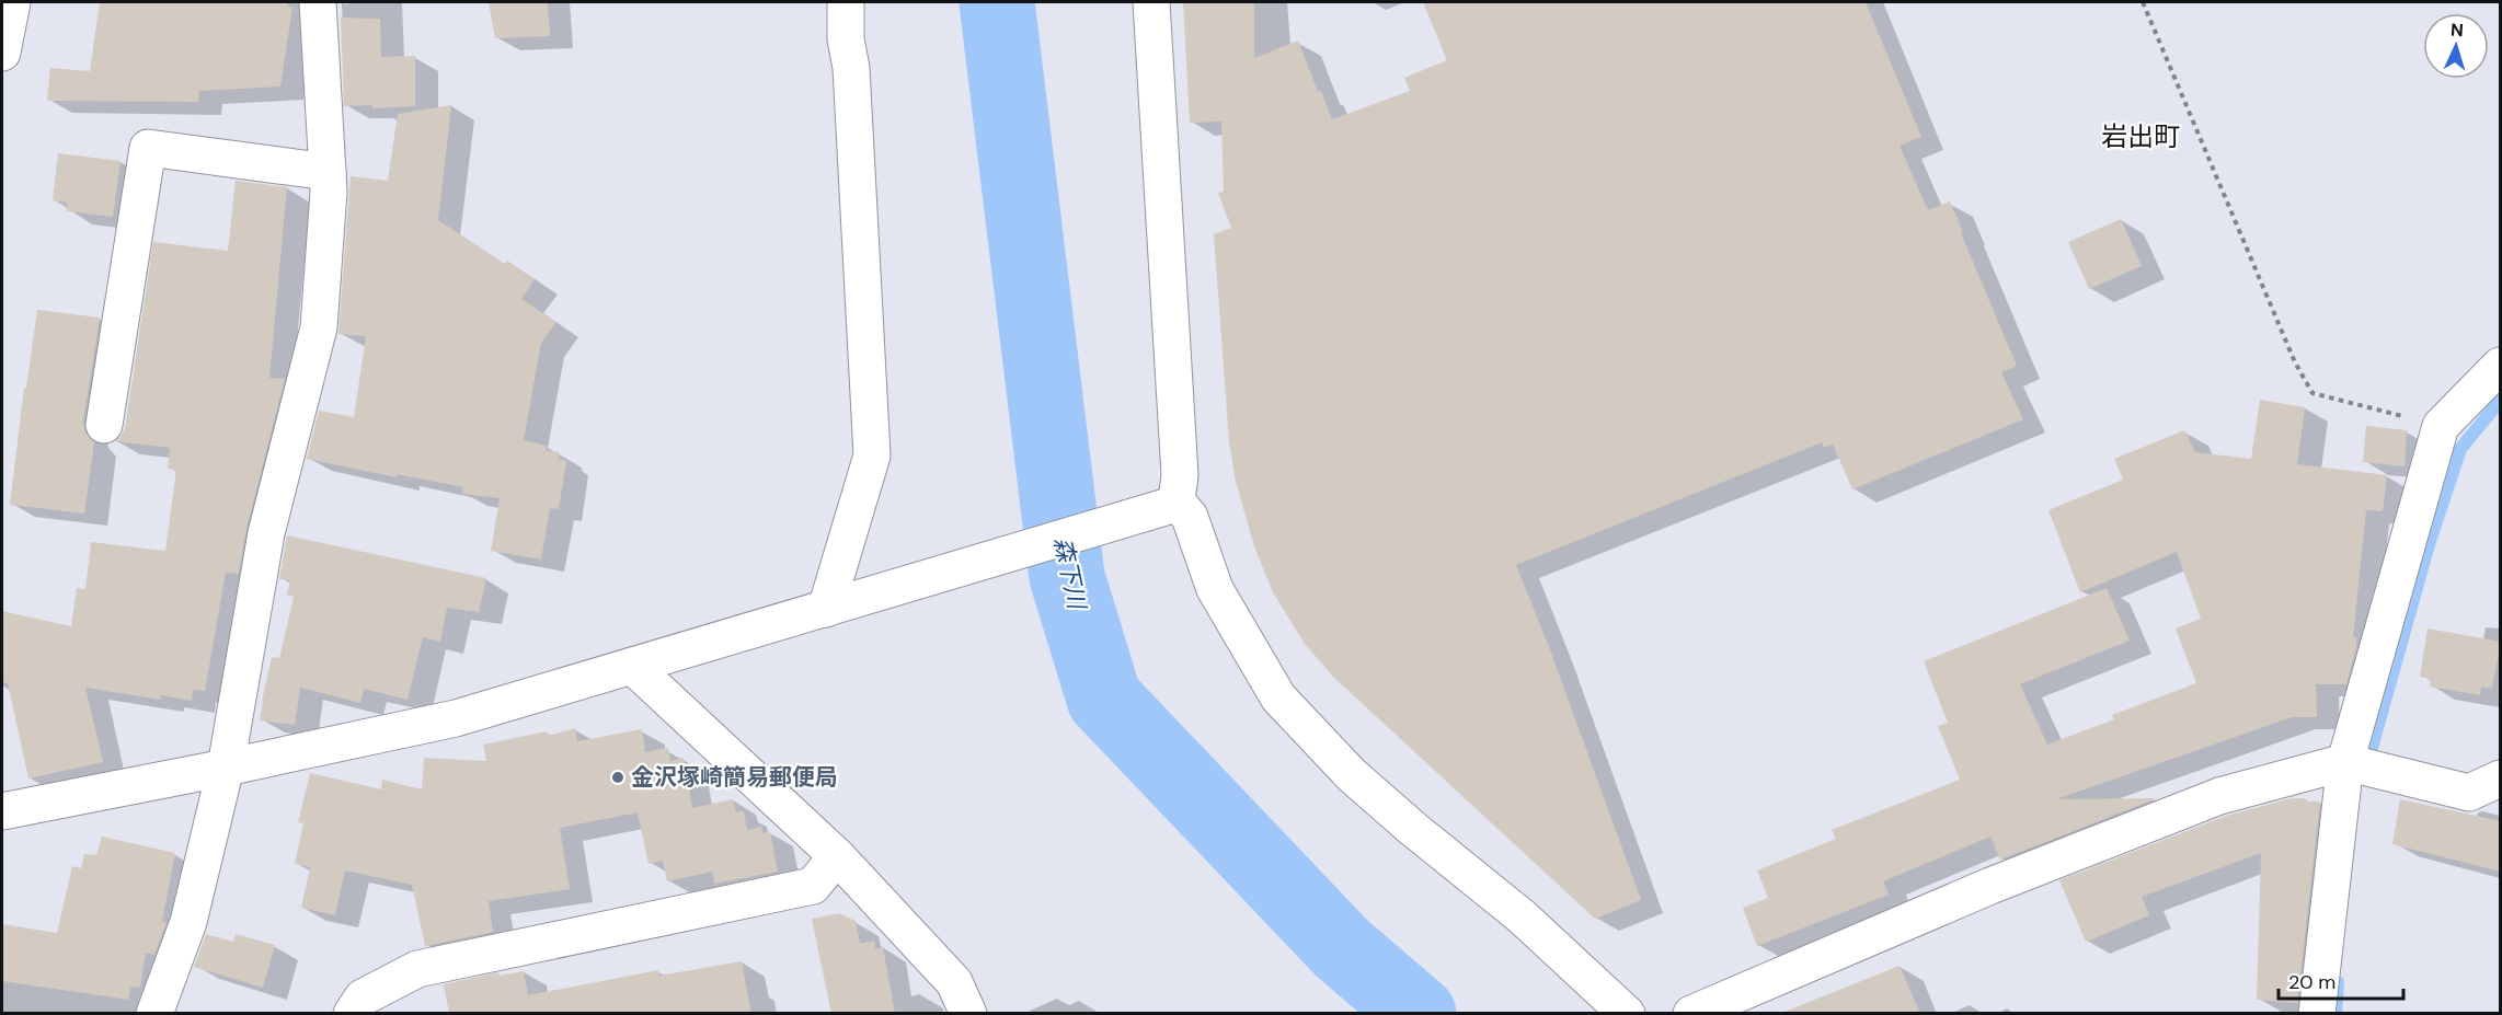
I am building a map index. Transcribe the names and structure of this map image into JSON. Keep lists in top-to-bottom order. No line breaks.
{"districts":["岩出町"],"water":["森下川"],"places":["金沢塚崎簡易郵便局"],"scale_bar":"20 m","north":"top"}
